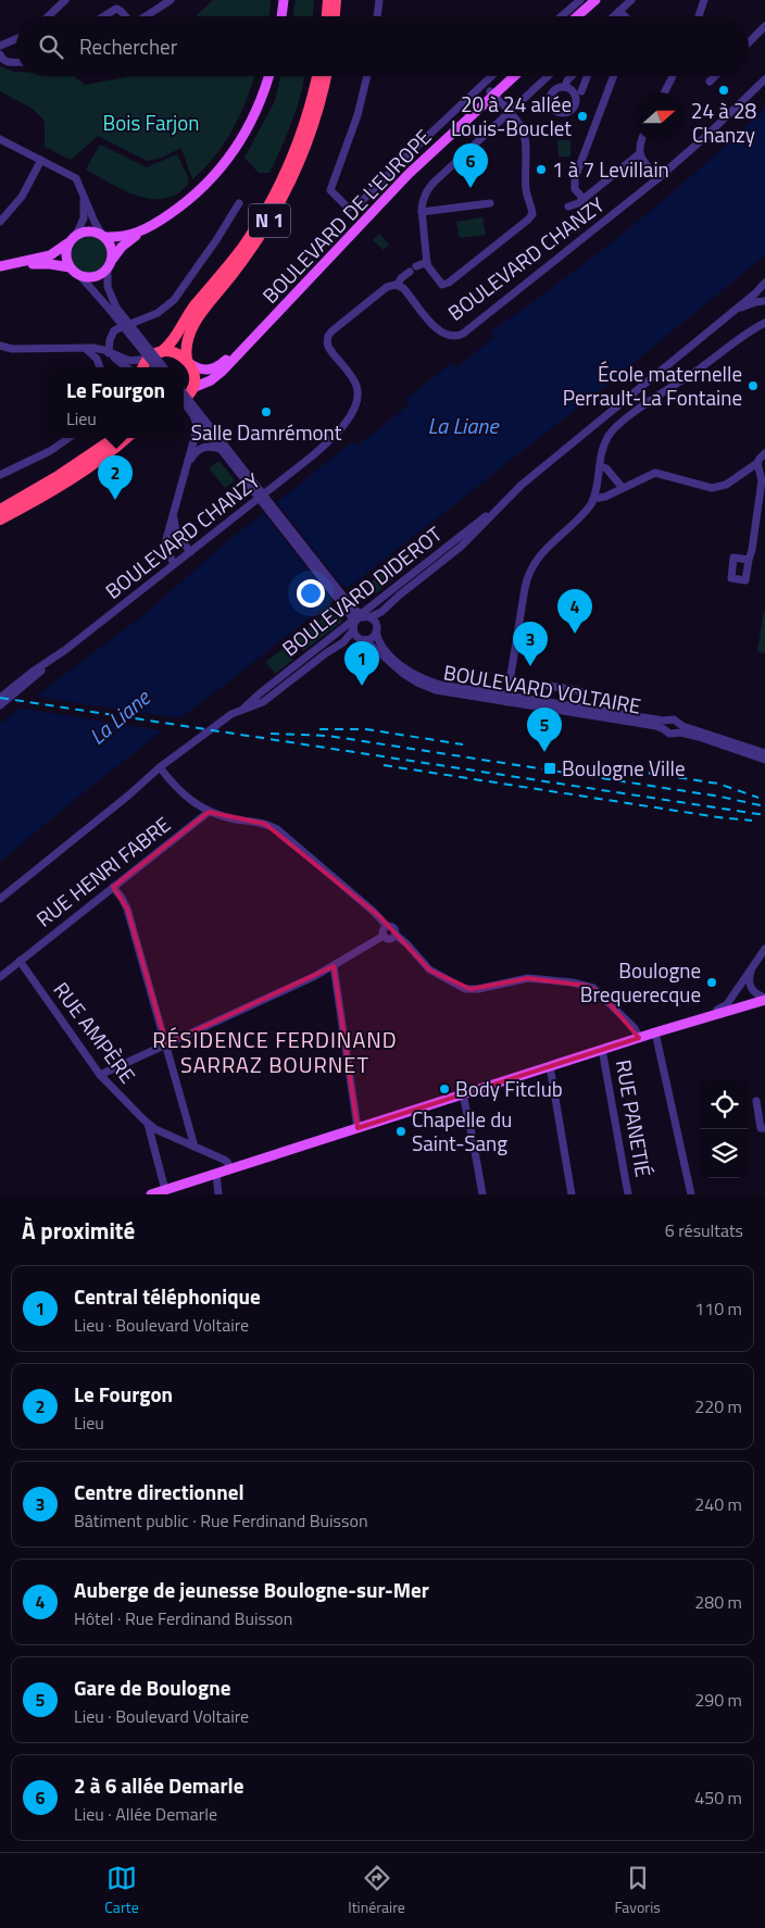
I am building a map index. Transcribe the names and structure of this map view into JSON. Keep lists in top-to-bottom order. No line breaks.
{"streets":{"highway":["N 1"],"main road":["BOULEVARD DE L'EUROPE"],"street":["BOULEVARD CHANZY","BOULEVARD DIDEROT","BOULEVARD VOLTAIRE","RUE HENRI FABRE","RUE AMPÈRE","RUE PANETIÉ"]},"crossings":[["BOULEVARD DE L'EUROPE","N 1"],["BOULEVARD DIDEROT","BOULEVARD VOLTAIRE"],["RUE HENRI FABRE","RUE AMPÈRE"]],"districts":["RÉSIDENCE FERDINAND SARRAZ BOURNET"],"water":["La Liane"],"parks":["Bois Farjon"],"places":{"other":["24 à 28 Chanzy","20 à 24 allée Louis-Bouclet","1 à 7 Levillain","École maternelle Perrault-La Fontaine","Salle Damrémont","Boulogne Brequerecque","Body Fitclub","Chapelle du Saint-Sang"],"transit":["Boulogne Ville"]},"north":"right","page":{"search":"Rechercher","pins":["6","2","4","3","1","5"],"popup":["Le Fourgon","Lieu"],"heading":["À proximité","6 résultats"],"list":[{"mark":"1","name":"Central téléphonique","note":"Lieu · Boulevard Voltaire","value":"110 m"},{"mark":"2","name":"Le Fourgon","note":"Lieu","value":"220 m"},{"mark":"3","name":"Centre directionnel","note":"Bâtiment public · Rue Ferdinand Buisson","value":"240 m"},{"mark":"4","name":"Auberge de jeunesse Boulogne-sur-Mer","note":"Hôtel · Rue Ferdinand Buisson","value":"280 m"},{"mark":"5","name":"Gare de Boulogne","note":"Lieu · Boulevard Voltaire","value":"290 m"},{"mark":"6","name":"2 à 6 allée Demarle","note":"Lieu · Allée Demarle","value":"450 m"}],"nav":["Carte","Itinéraire","Favoris"]}}
